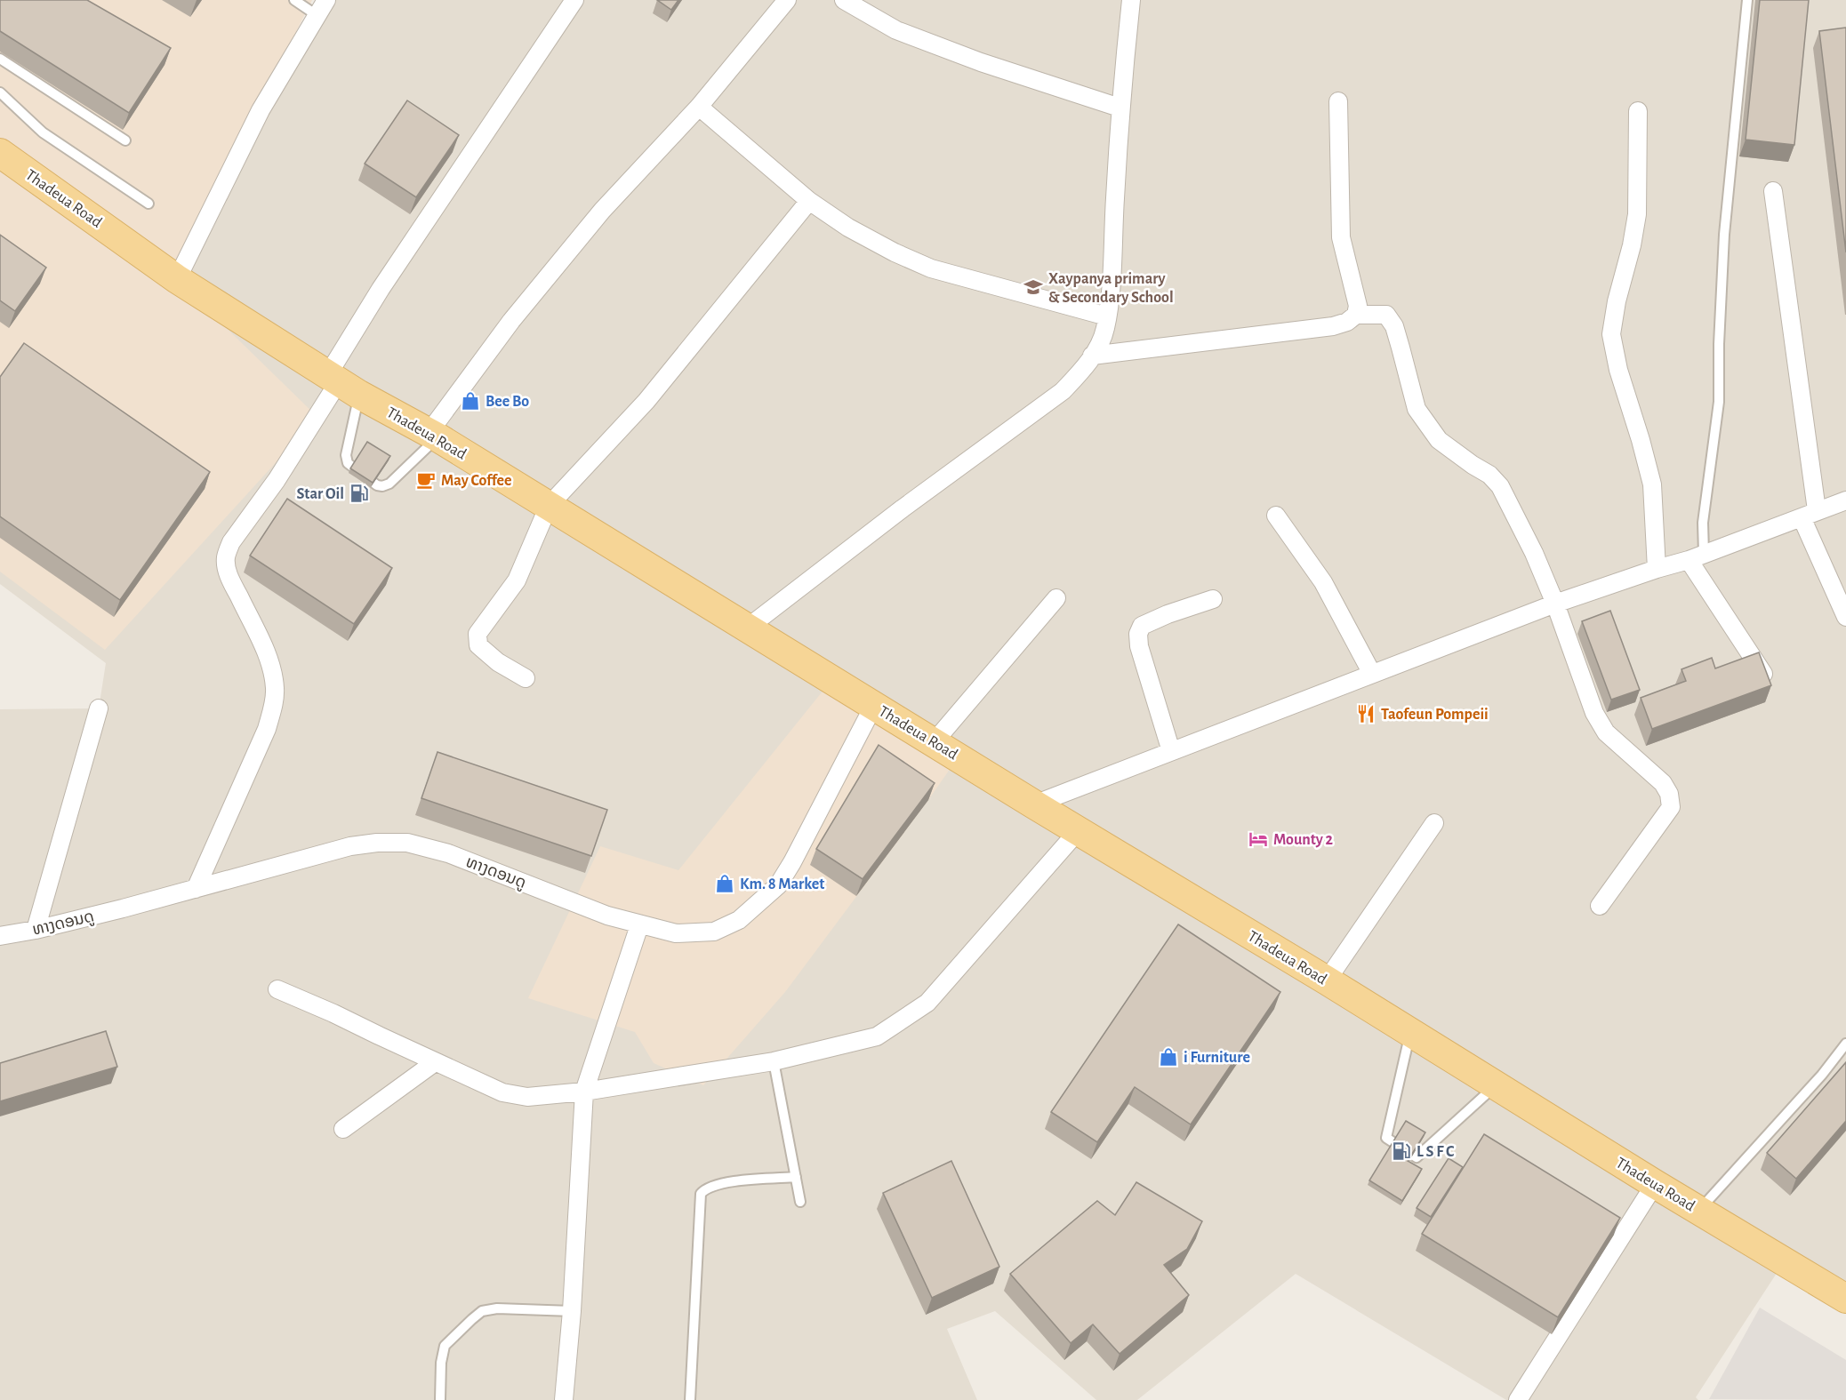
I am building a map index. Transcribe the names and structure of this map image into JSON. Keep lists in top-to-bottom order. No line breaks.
{"streets":{"main road":["Thadeua Road"],"street":["ທາງດອນດູ"]},"crossings":[["Thadeua Road","ທາງດອນດູ"]],"places":{"school or university":["Xaypanya primary & Secondary School"],"shop":["Bee Bo","Km. 8 Market","i Furniture"],"cafe":["May Coffee"],"fuel station":["Star Oil","L S F C"],"restaurant":["Taofeun Pompeii"],"hotel":["Mounty 2"]}}
